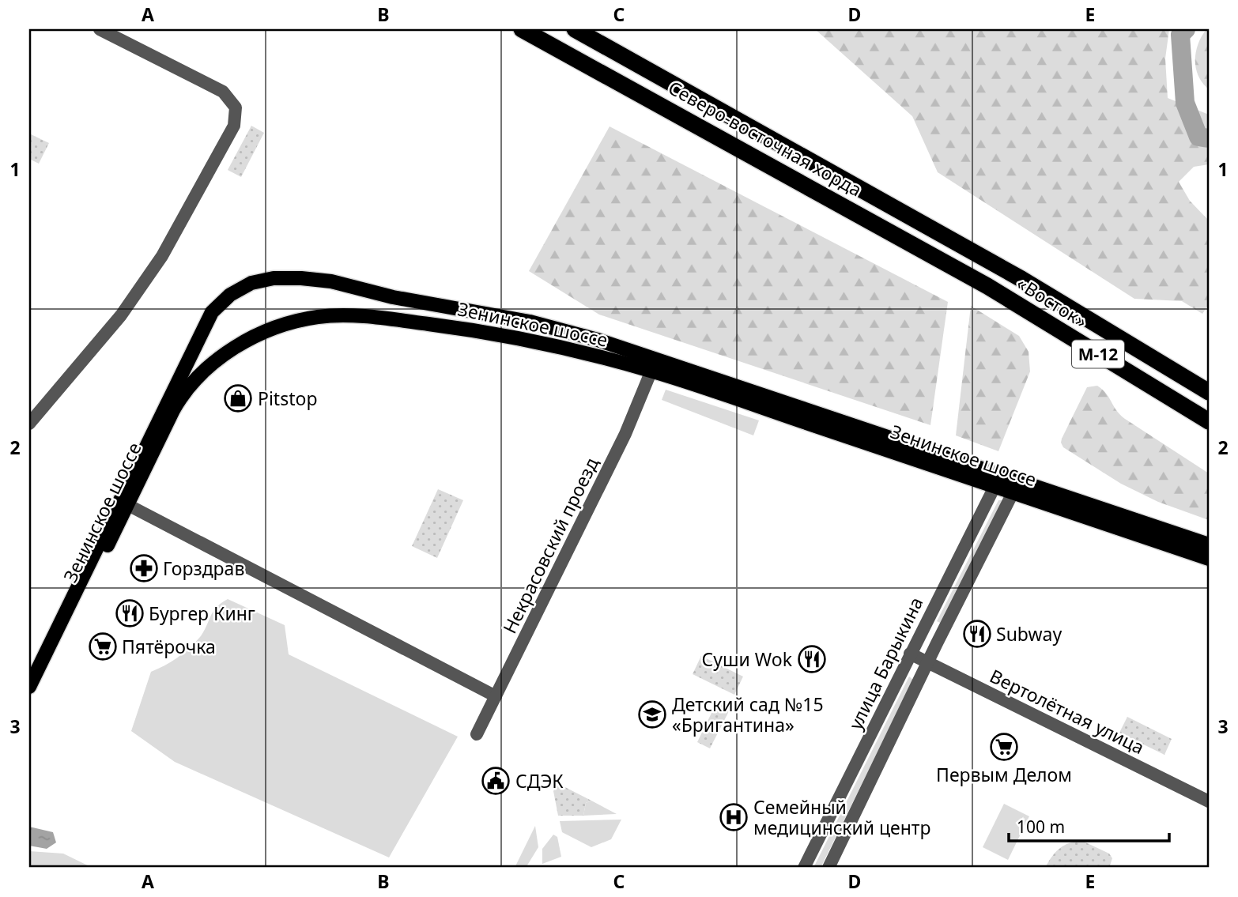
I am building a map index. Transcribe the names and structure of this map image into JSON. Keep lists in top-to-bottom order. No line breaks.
{"streets":{"highway":["Северо-восточная хорда","«Восток»","М-12"],"main road":["Зенинское шоссе"],"street":["Некрасовский проезд","улица Барыкина","Вертолётная улица"]},"crossings":[["Северо-восточная хорда","«Восток»"],["Зенинское шоссе","Некрасовский проезд"],["Зенинское шоссе","улица Барыкина"],["улица Барыкина","Вертолётная улица"]],"places":{"shop":["Pitstop"],"pharmacy":["Горздрав"],"restaurant":["Бургер Кинг","Subway","Суши Wok"],"supermarket":["Пятёрочка","Первым Делом"],"school or university":["Детский сад №15 «Бригантина»"],"public building":["СДЭК"],"hospital":["Семейный медицинский центр"]},"scale_bar":"100 m","grid":{"columns":["A","B","C","D","E"],"rows":["1","2","3"]}}
